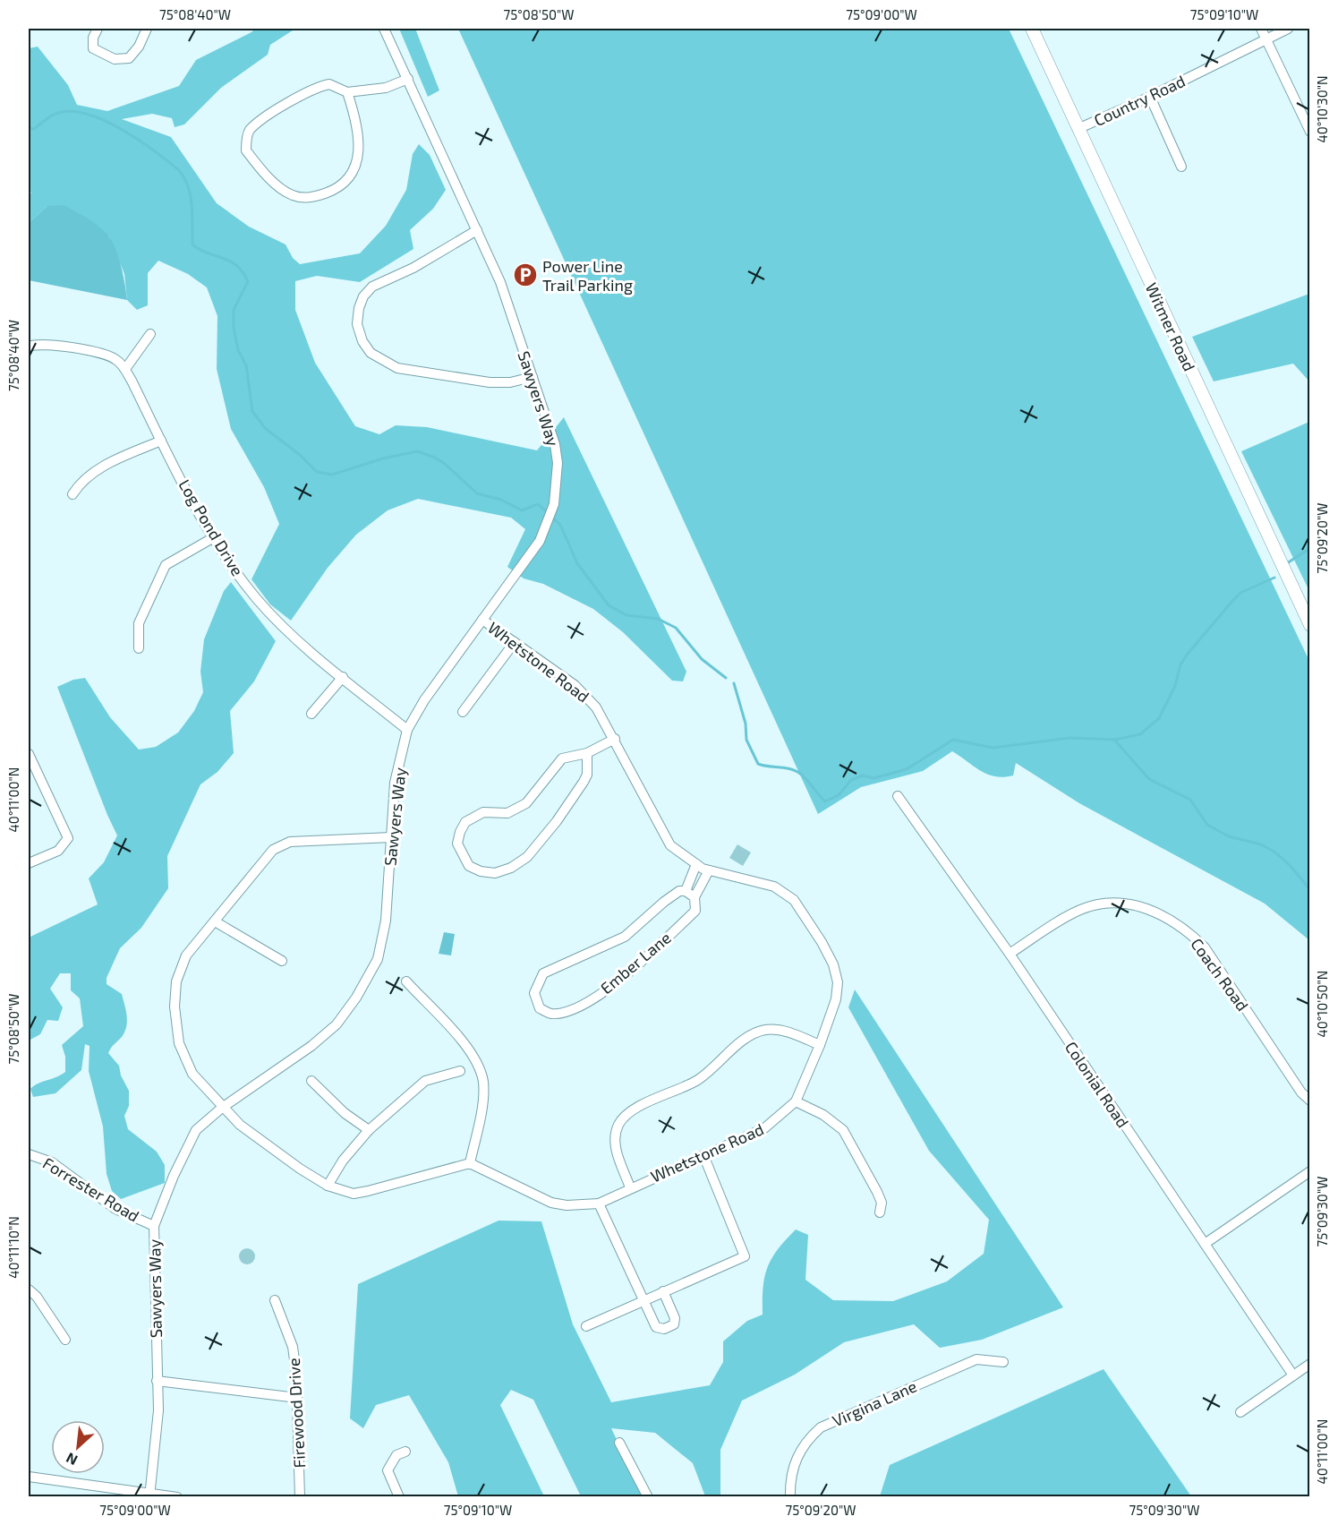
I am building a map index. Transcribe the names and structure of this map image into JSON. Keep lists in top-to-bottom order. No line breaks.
{"streets":{"street":["Country Road","Witmer Road","Sawyers Way","Log Pond Drive","Whetstone Road","Ember Lane","Coach Road","Colonial Road","Forrester Road","Virgina Lane","Firewood Drive"]},"crossings":[["Country Road","Witmer Road"],["Sawyers Way","Log Pond Drive"],["Sawyers Way","Whetstone Road"],["Sawyers Way","Forrester Road"],["Whetstone Road","Ember Lane"],["Coach Road","Colonial Road"]],"places":{"parking":["Power Line Trail Parking"]},"north":"bottom left","coordinates":["75°08'40\"W","75°08'50\"W","75°09'00\"W","75°09'10\"W","40°10'30\"N","75°09'20\"W","40°11'00\"N","40°10'50\"N","75°09'30\"W","40°11'10\"N"]}
